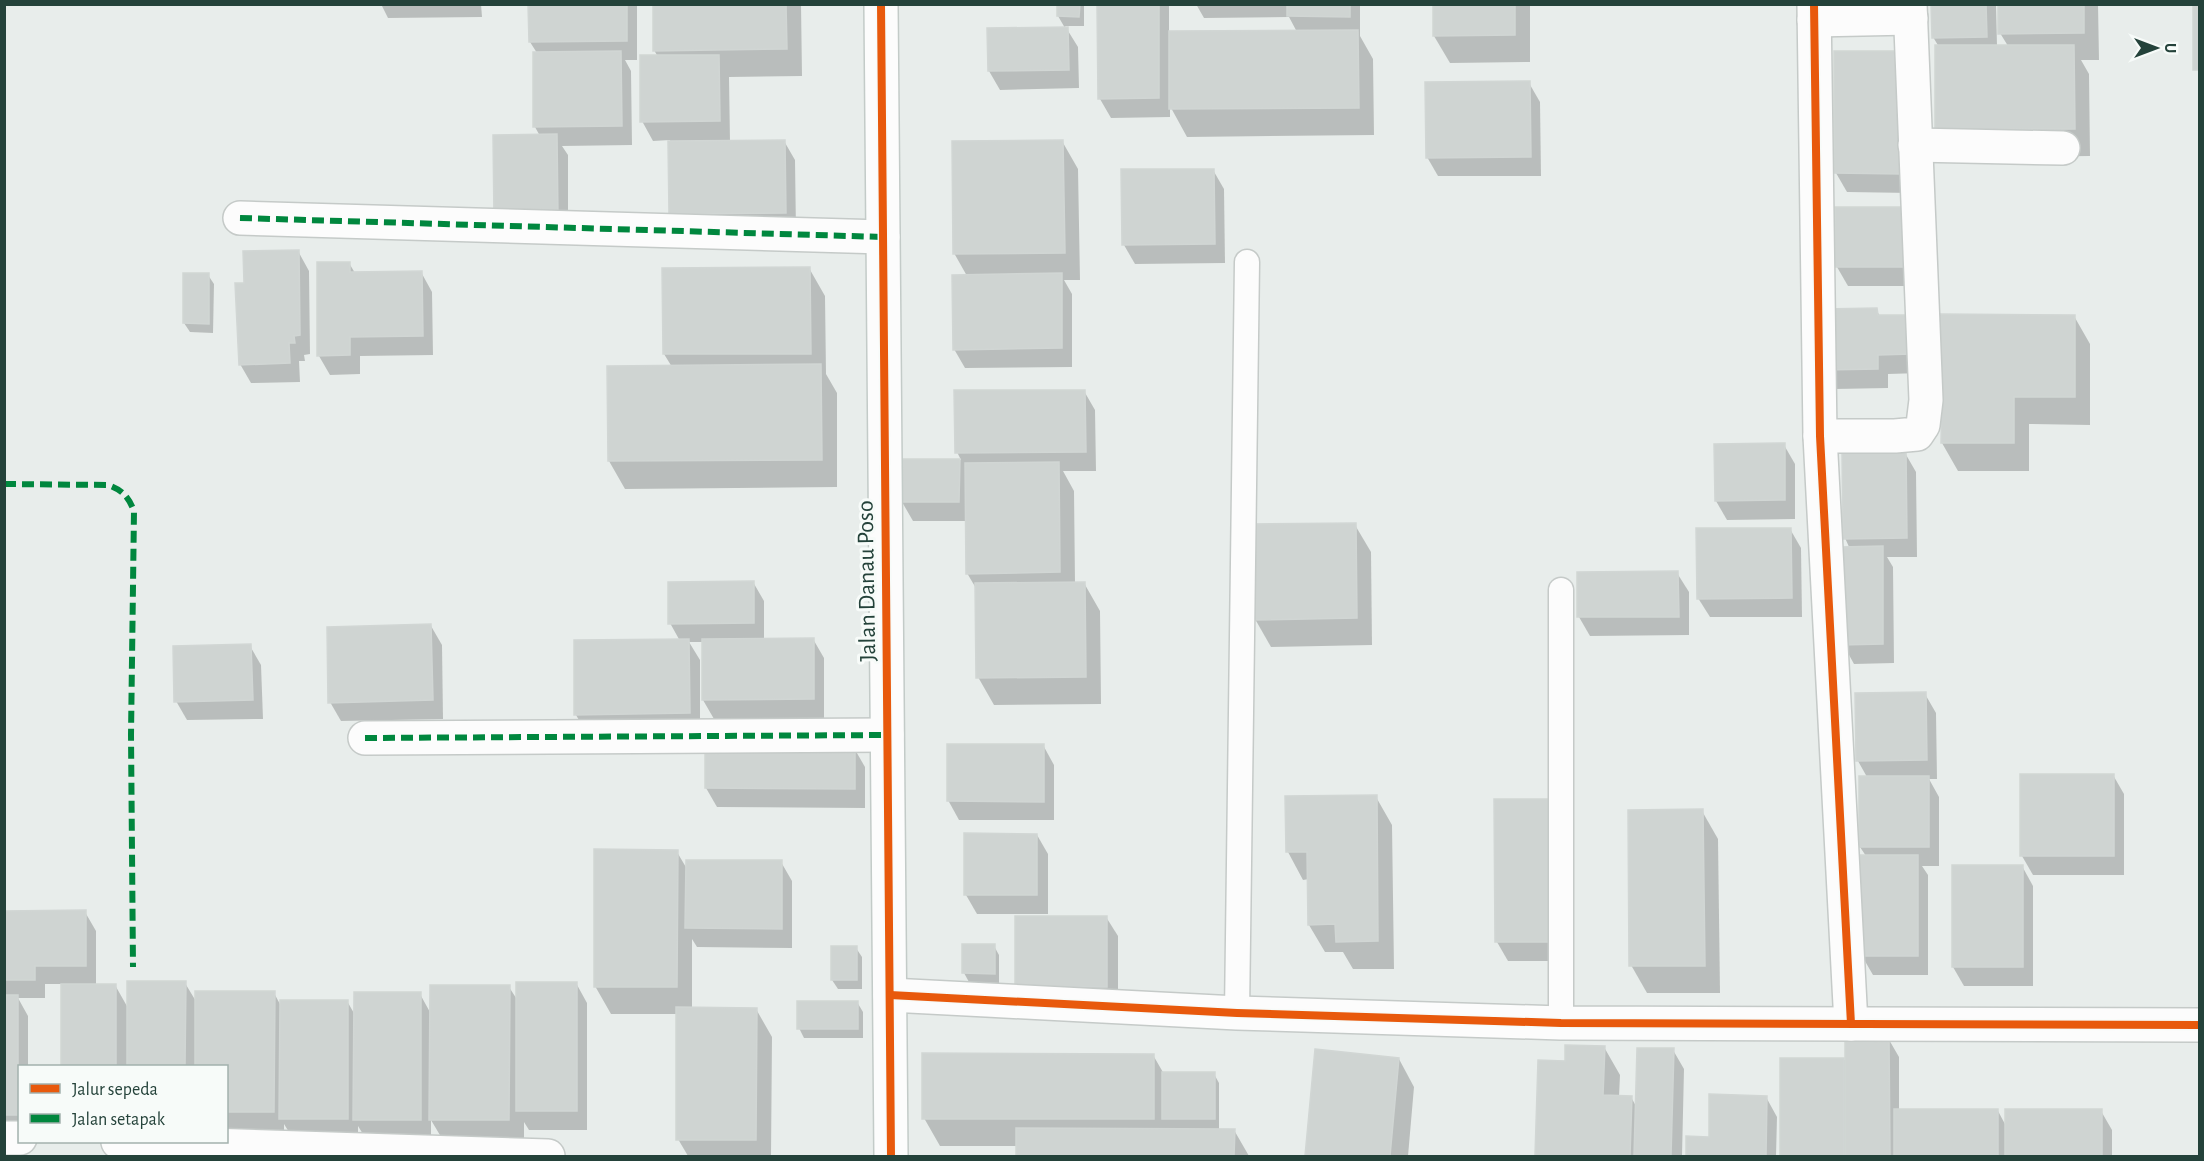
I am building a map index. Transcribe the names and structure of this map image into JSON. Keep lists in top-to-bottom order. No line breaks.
{"streets":{"street":["Jalan Danau Poso"]},"legend":["Jalur sepeda","Jalan setapak"],"north":"right"}
